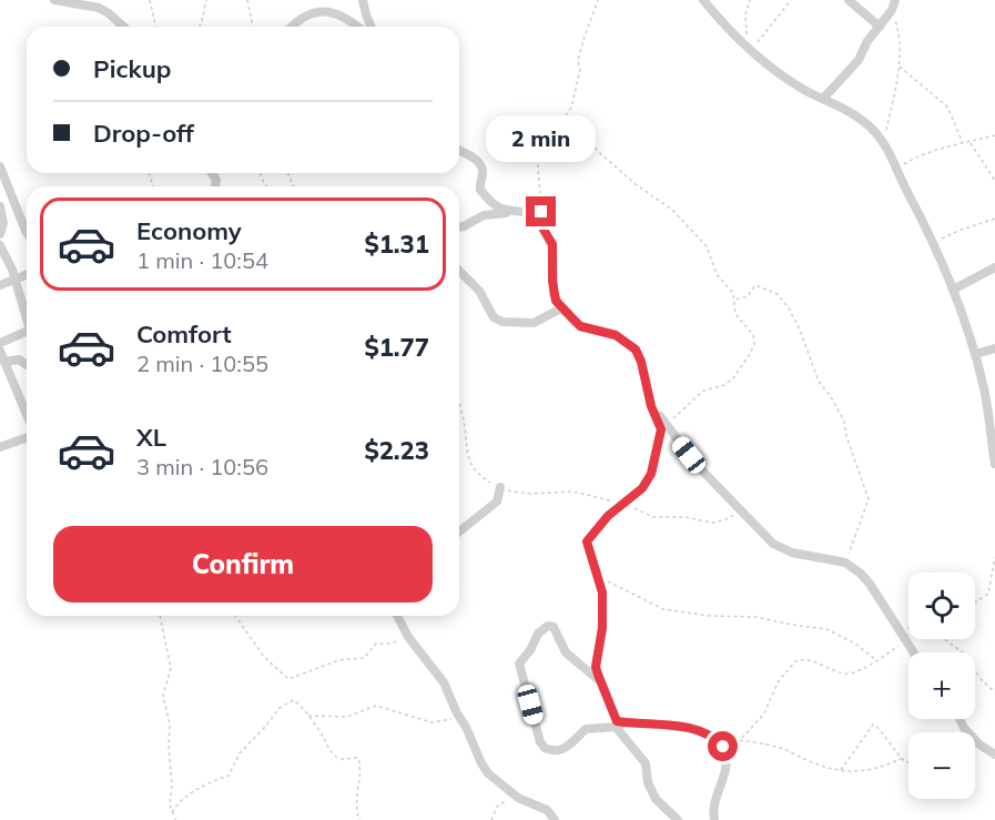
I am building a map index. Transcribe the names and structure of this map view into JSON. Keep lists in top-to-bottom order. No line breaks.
{"page":{"banner":["Pickup","Drop-off"],"bubble":"2 min","list":[{"name":"Economy","note":"1 min · 10:54","value":"$1.31"},{"name":"Comfort","note":"2 min · 10:55","value":"$1.77"},{"name":"XL","note":"3 min · 10:56","value":"$2.23"}],"buttons":"Confirm","map_buttons":["+","−"]}}
